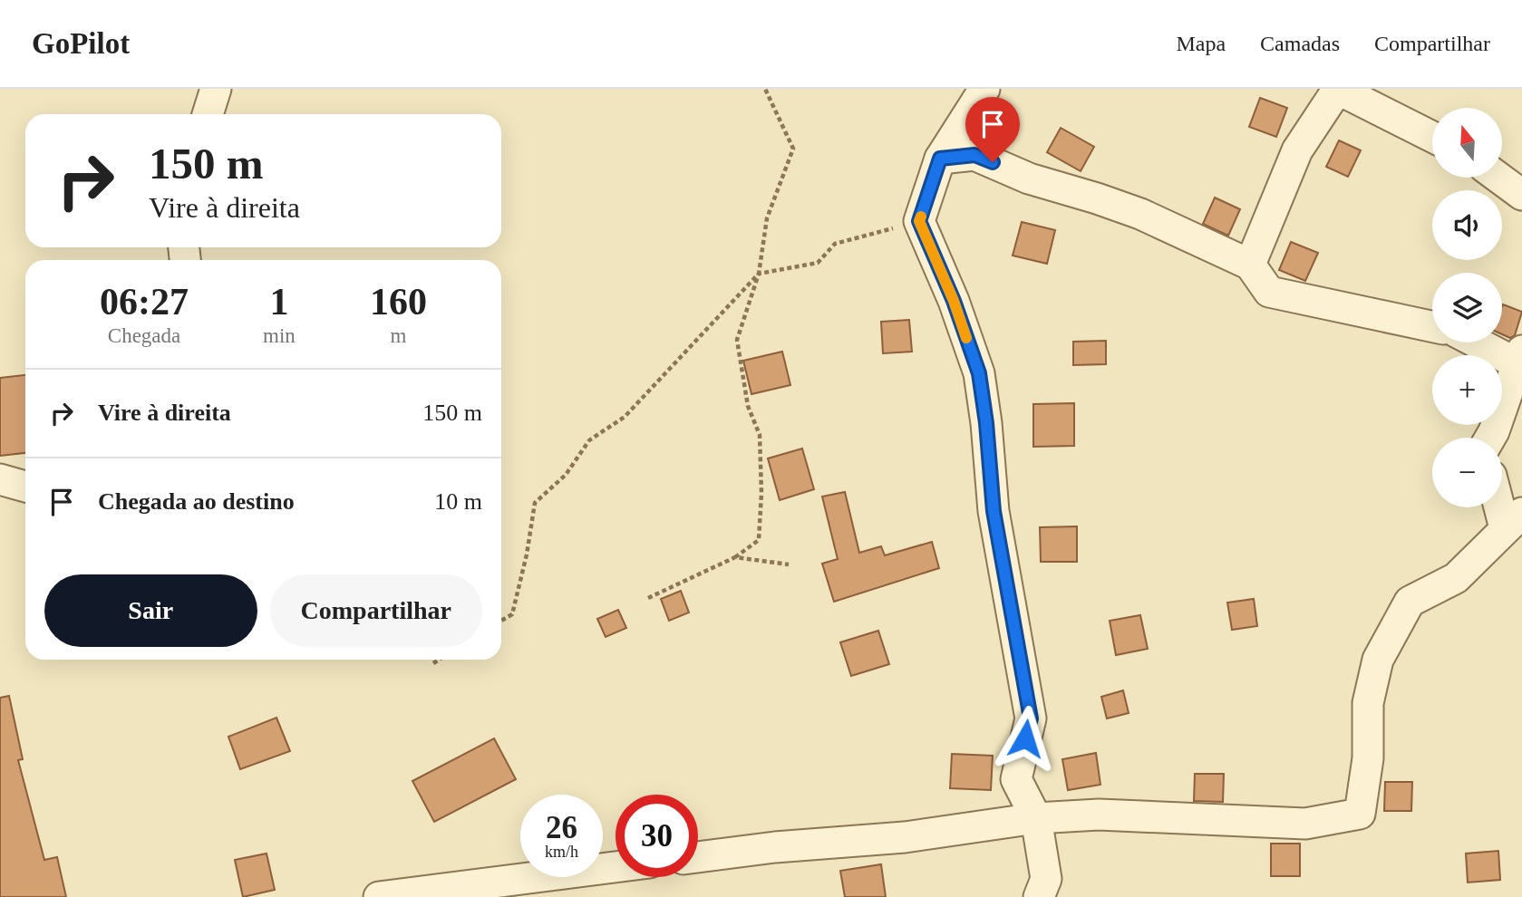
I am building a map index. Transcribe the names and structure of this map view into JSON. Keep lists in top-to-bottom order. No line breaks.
{"north":"top","page":{"header":"GoPilot","nav":["Mapa","Camadas","Compartilhar"],"map_buttons":["+","−"],"turn":["150 m","Vire à direita"],"eta":["06:27","Chegada","1","min","160","m"],"list":[{"name":"Vire à direita","value":"150 m"},{"name":"Chegada ao destino","value":"10 m"}],"buttons":["Sair","Compartilhar"],"speed":"26 km/h","limit":"30"}}
